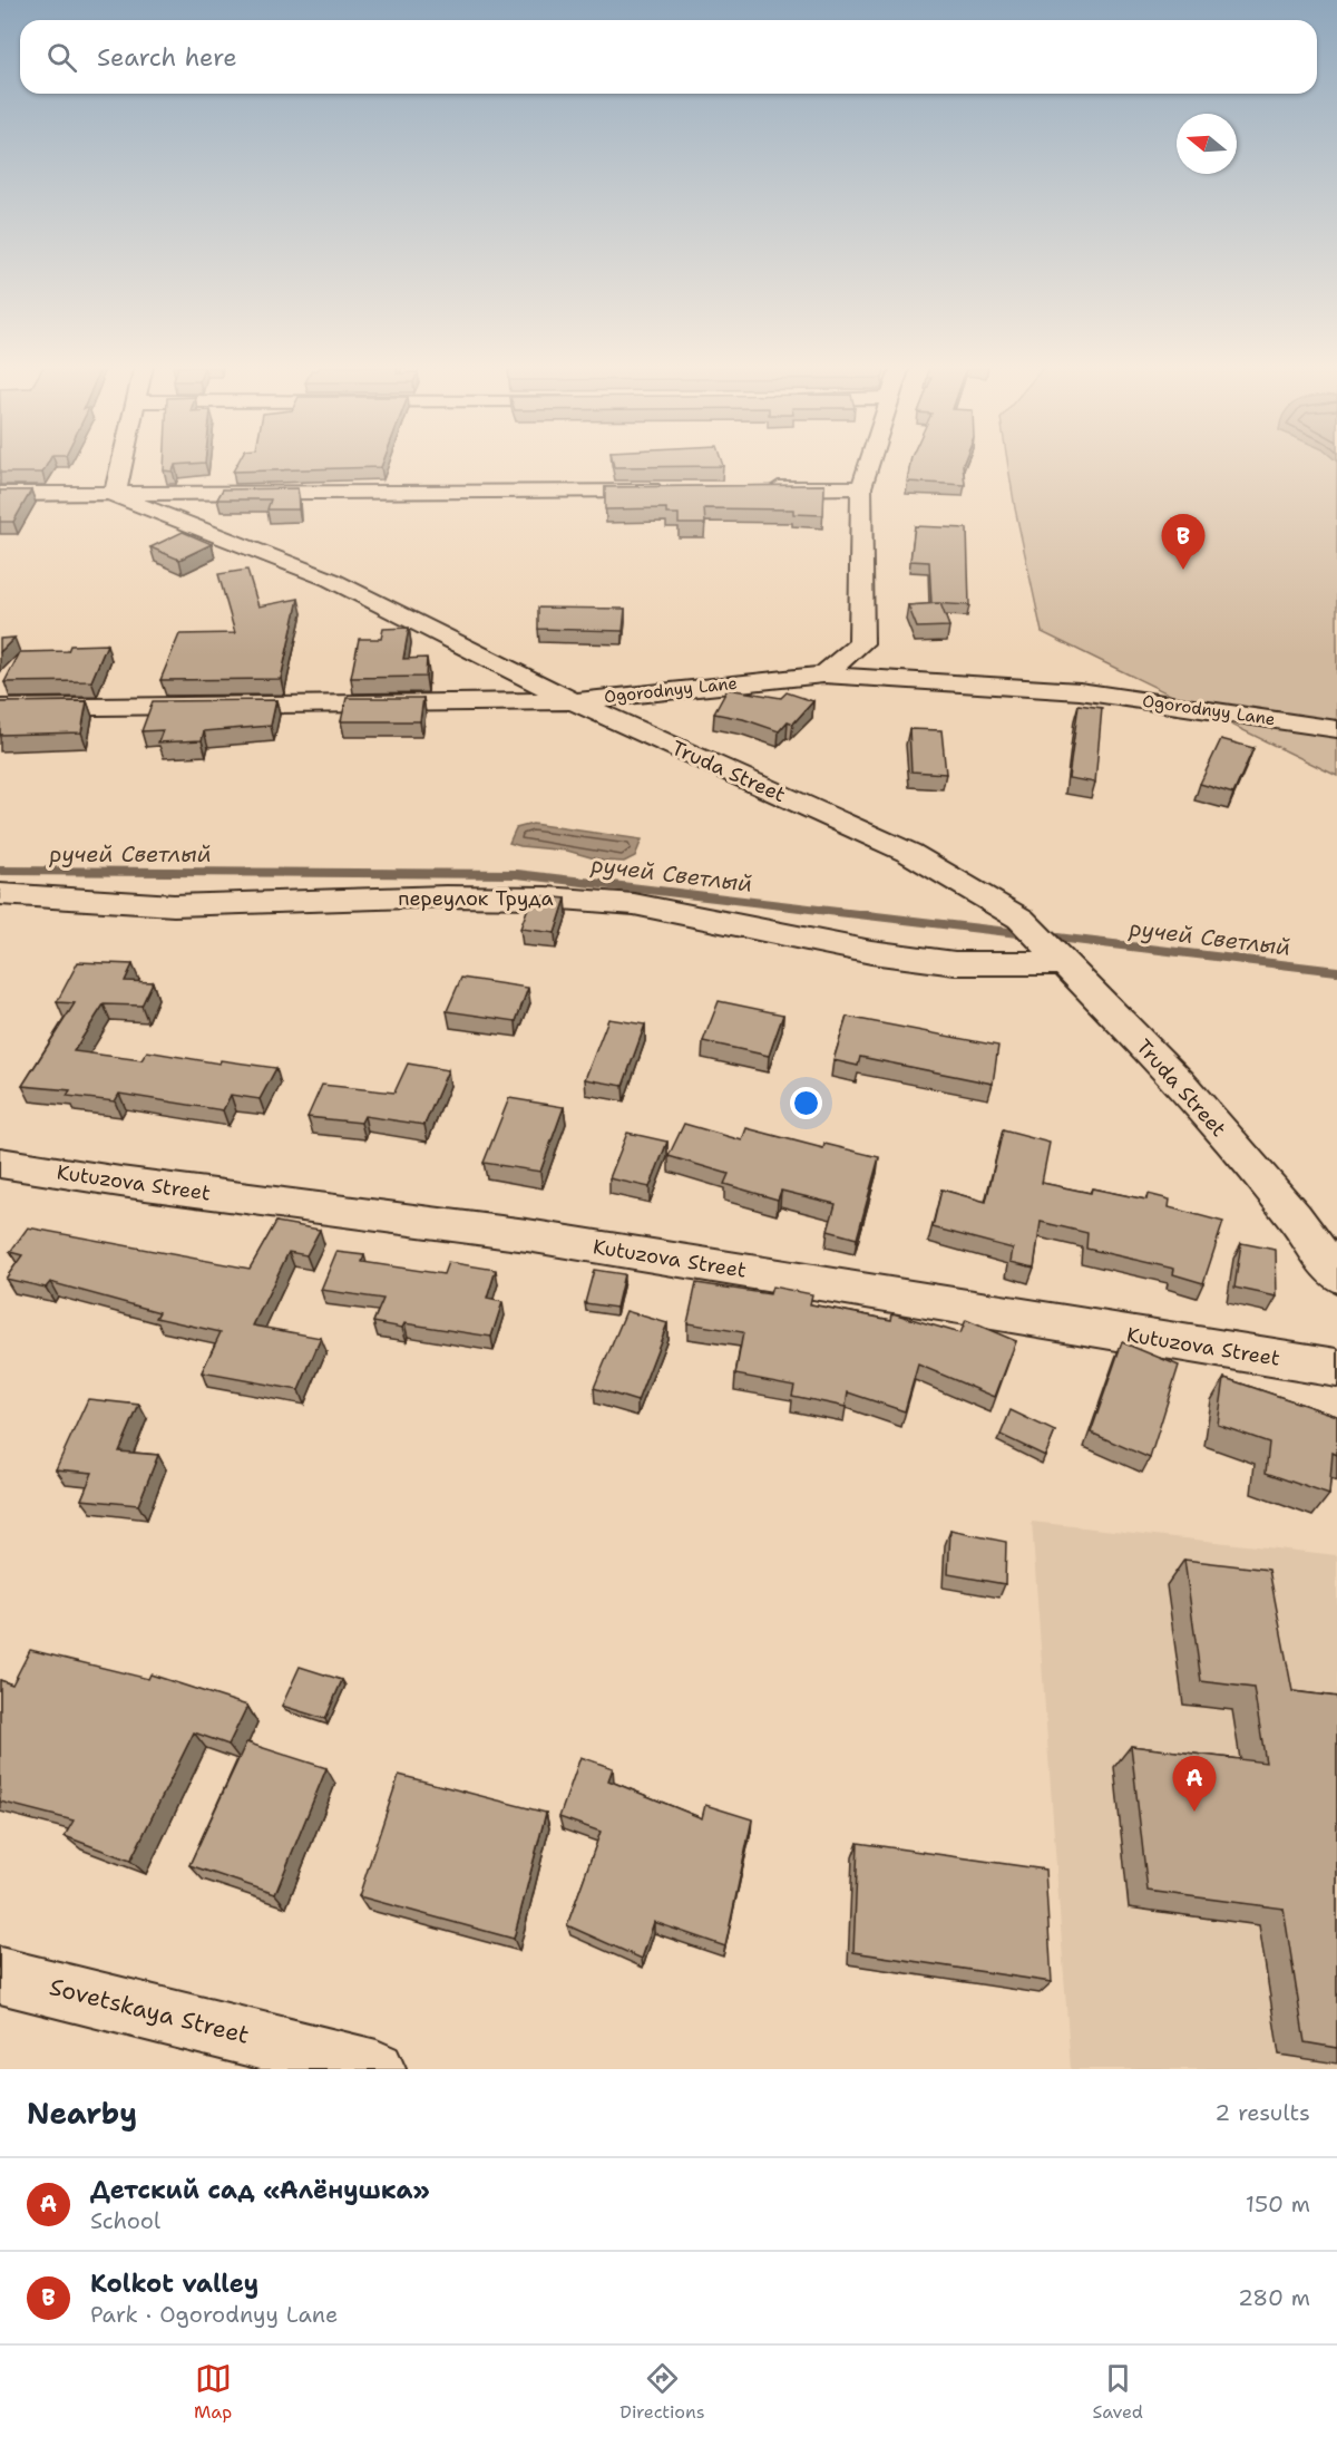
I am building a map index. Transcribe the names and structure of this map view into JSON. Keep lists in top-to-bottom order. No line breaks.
{"streets":{"street":["Ogorodnyy Lane","Truda Street","переулок Труда","Kutuzova Street","Sovetskaya Street"]},"crossings":[["Ogorodnyy Lane","Truda Street"],["Truda Street","переулок Труда"]],"water":["ручей Светлый"],"north":"left","page":{"search":"Search here","pins":["B","A"],"heading":["Nearby","2 results"],"list":[{"mark":"A","name":"Детский сад «Алёнушка»","note":"School","value":"150 m"},{"mark":"B","name":"Kolkot valley","note":"Park · Ogorodnyy Lane","value":"280 m"}],"nav":["Map","Directions","Saved"]}}
